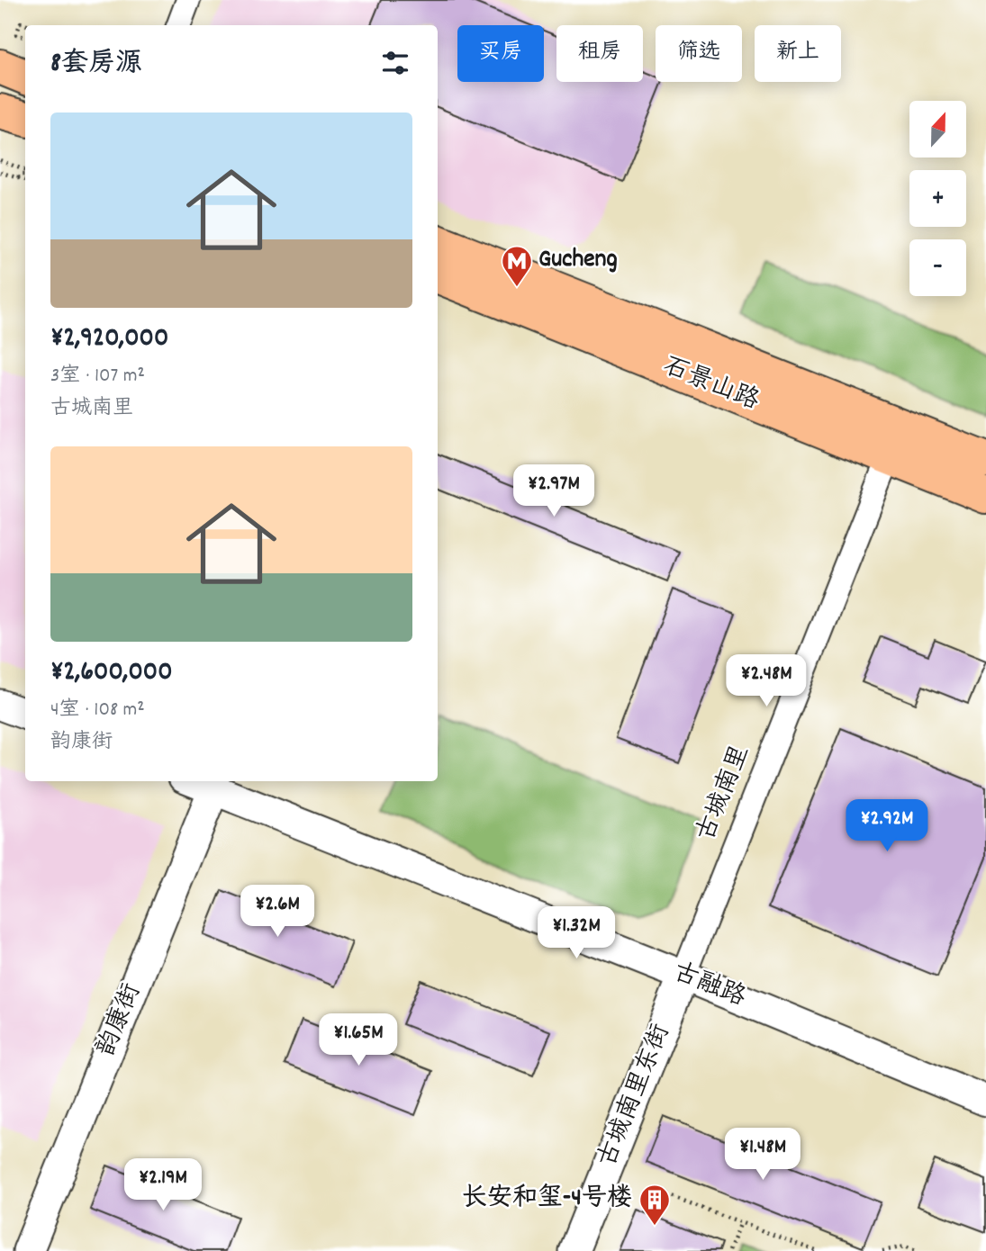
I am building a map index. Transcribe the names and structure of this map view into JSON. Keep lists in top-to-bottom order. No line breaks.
{"streets":{"main road":["石景山路"],"street":["古城南里","古融路","韵康街","古城南里东街"]},"crossings":[["石景山路","古城南里"],["古城南里","古融路"],["古城南里","古城南里东街"],["古融路","韵康街"],["古融路","古城南里东街"]],"places":{"metro station":["Gucheng"],"building":["长安和玺-4号楼"]},"north":"top","page":{"chip":["买房","租房","筛选","新上"],"heading":"8套房源","map_buttons":["+","−"],"list":[{"name":"¥2,920,000","note":"3室 · 107 m² · 古城南里"},{"name":"¥2,600,000","note":"4室 · 108 m² · 韵康街"}],"price":["¥2.97M","¥2.48M","¥2.92M","¥2.6M","¥1.32M","¥1.65M","¥1.48M","¥2.19M"]}}
